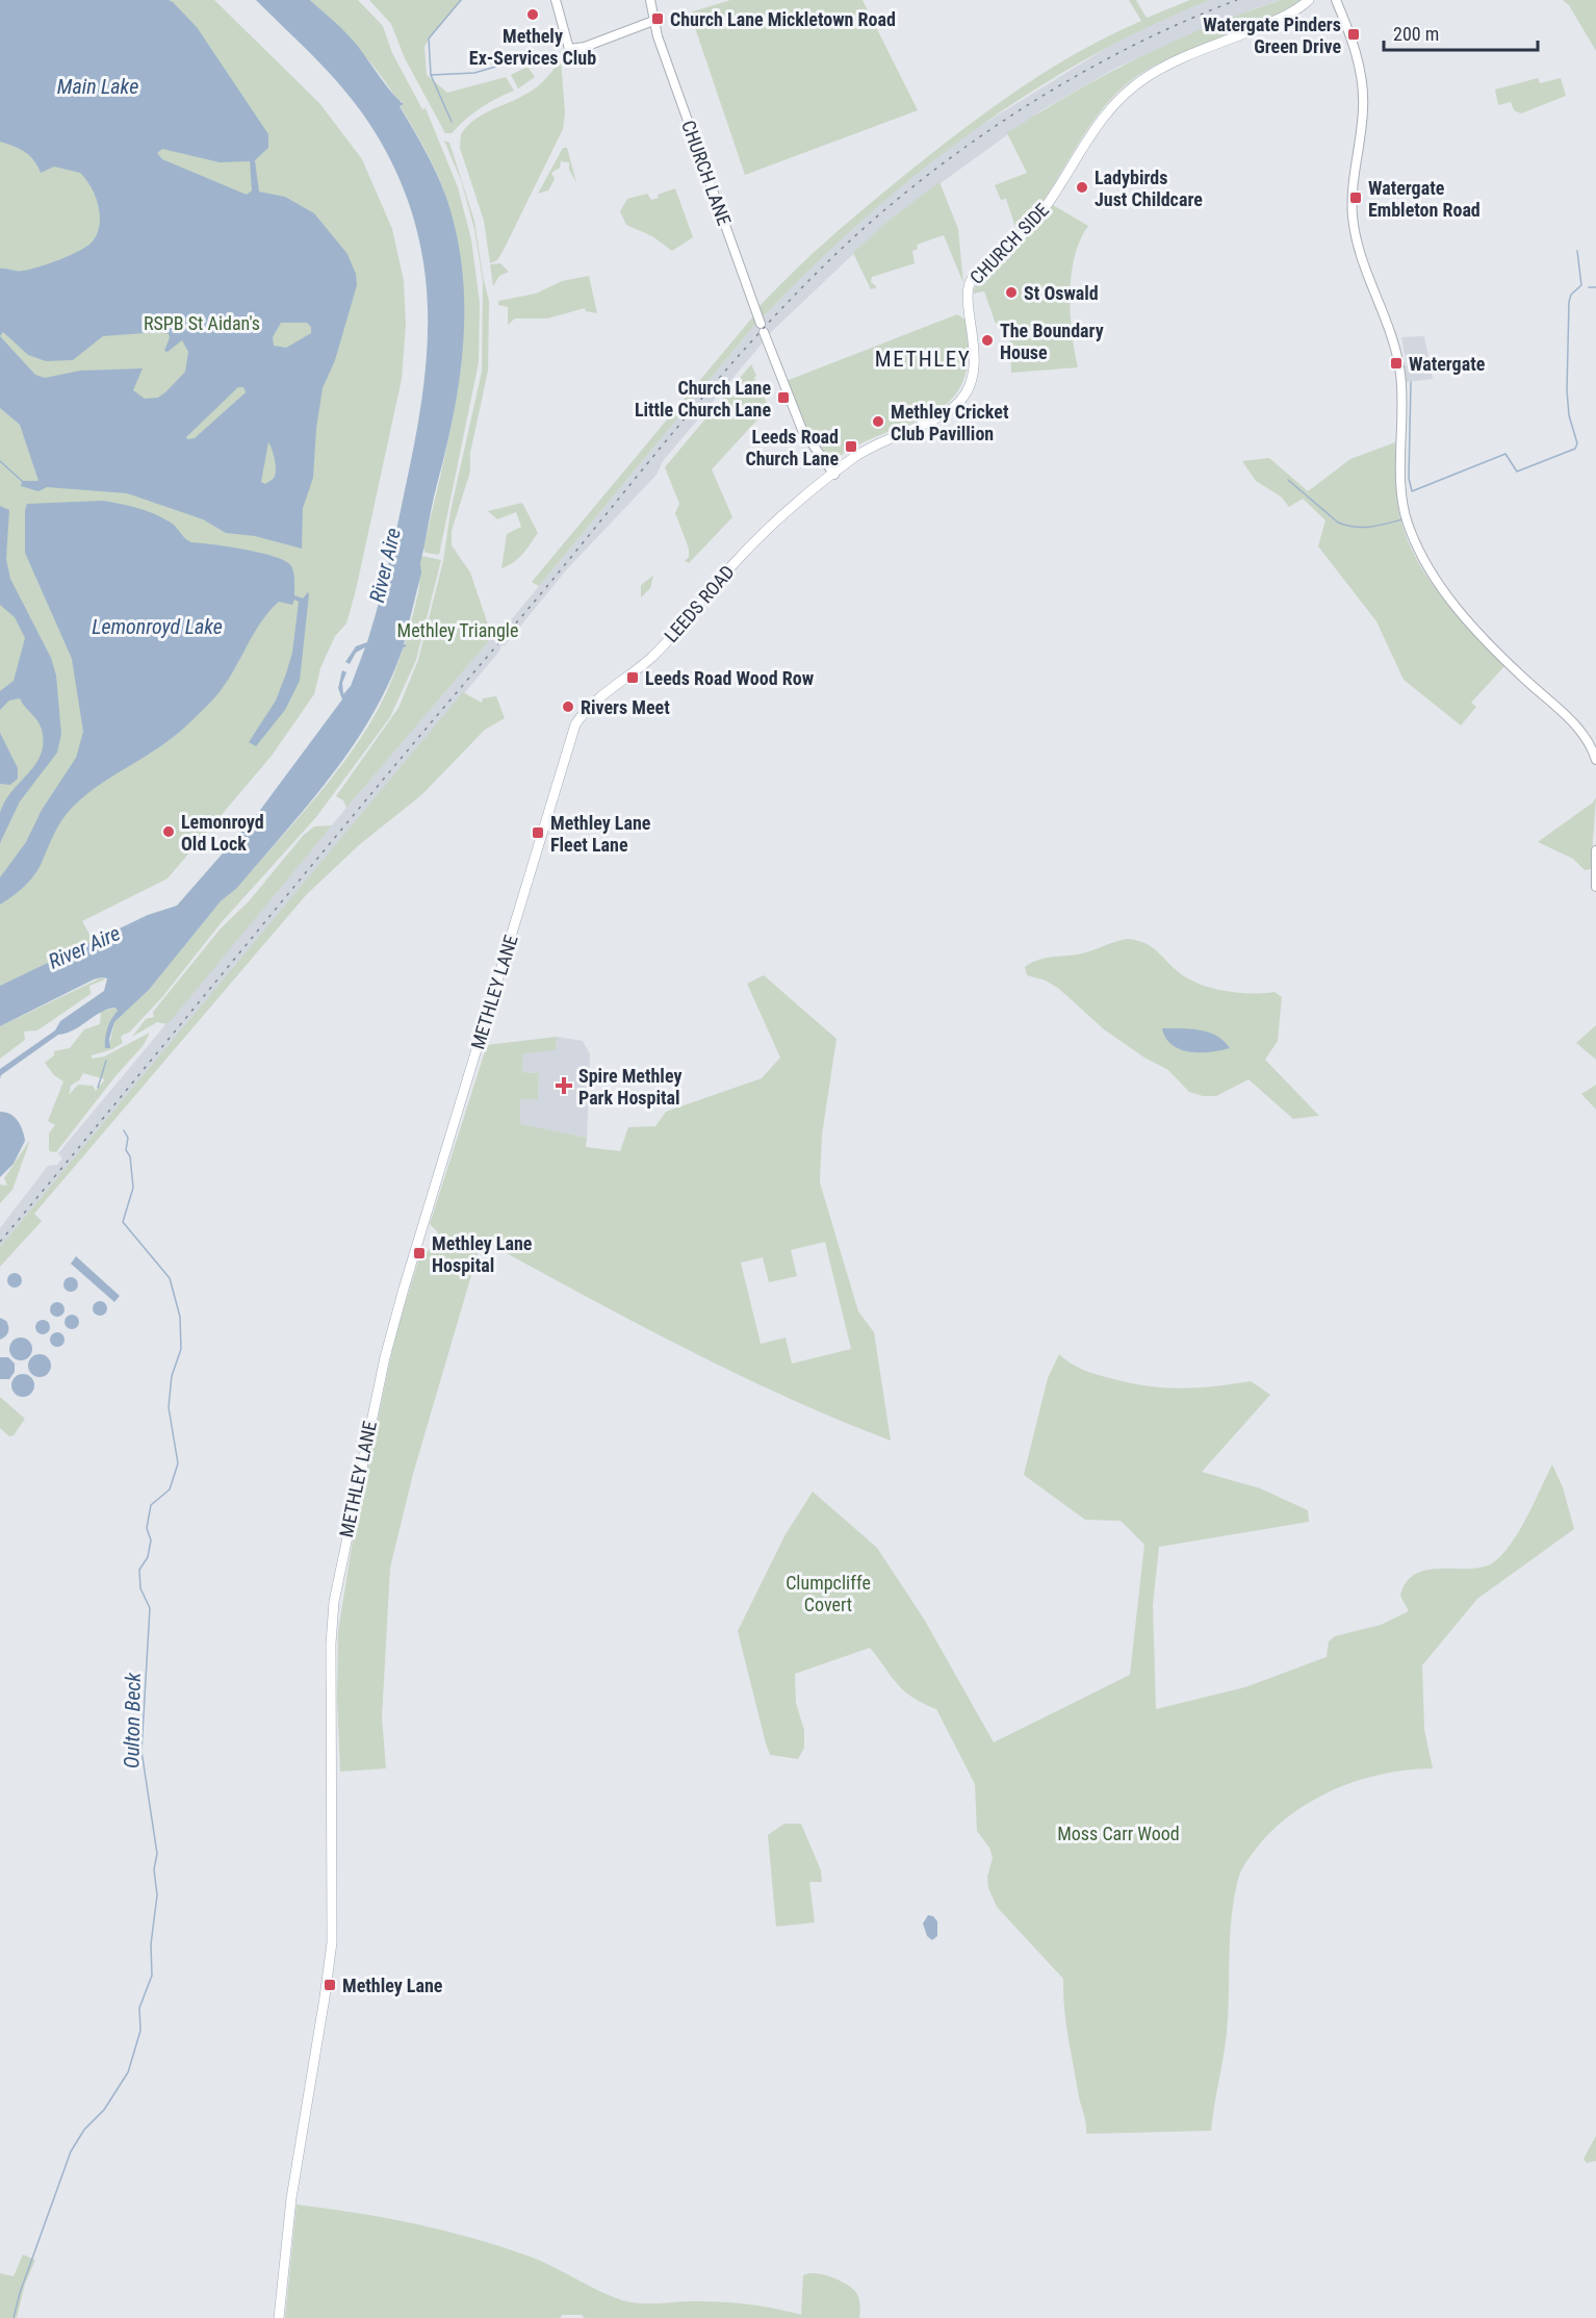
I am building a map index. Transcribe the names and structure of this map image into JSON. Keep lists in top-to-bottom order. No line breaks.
{"streets":{"main road":["CHURCH LANE","CHURCH SIDE","LEEDS ROAD","METHLEY LANE"]},"crossings":[["CHURCH LANE","CHURCH SIDE"],["CHURCH LANE","LEEDS ROAD"],["CHURCH SIDE","LEEDS ROAD"],["LEEDS ROAD","METHLEY LANE"]],"districts":["METHLEY"],"water":["Main Lake","River Aire","Lemonroyd Lake","Oulton Beck"],"parks":["RSPB St Aidan's","Methley Triangle","Clumpcliffe Covert","Moss Carr Wood"],"places":{"other":["Methely Ex-Services Club","Ladybirds Just Childcare","St Oswald","The Boundary House","Methley Cricket Club Pavillion","Rivers Meet","Lemonroyd Old Lock"],"transit":["Church Lane Mickletown Road","Watergate Pinders Green Drive","Watergate Embleton Road","Watergate","Church Lane Little Church Lane","Leeds Road Church Lane","Leeds Road Wood Row","Methley Lane Fleet Lane","Methley Lane Hospital","Methley Lane"],"health":["Spire Methley Park Hospital"]},"scale_bar":"200 m"}
